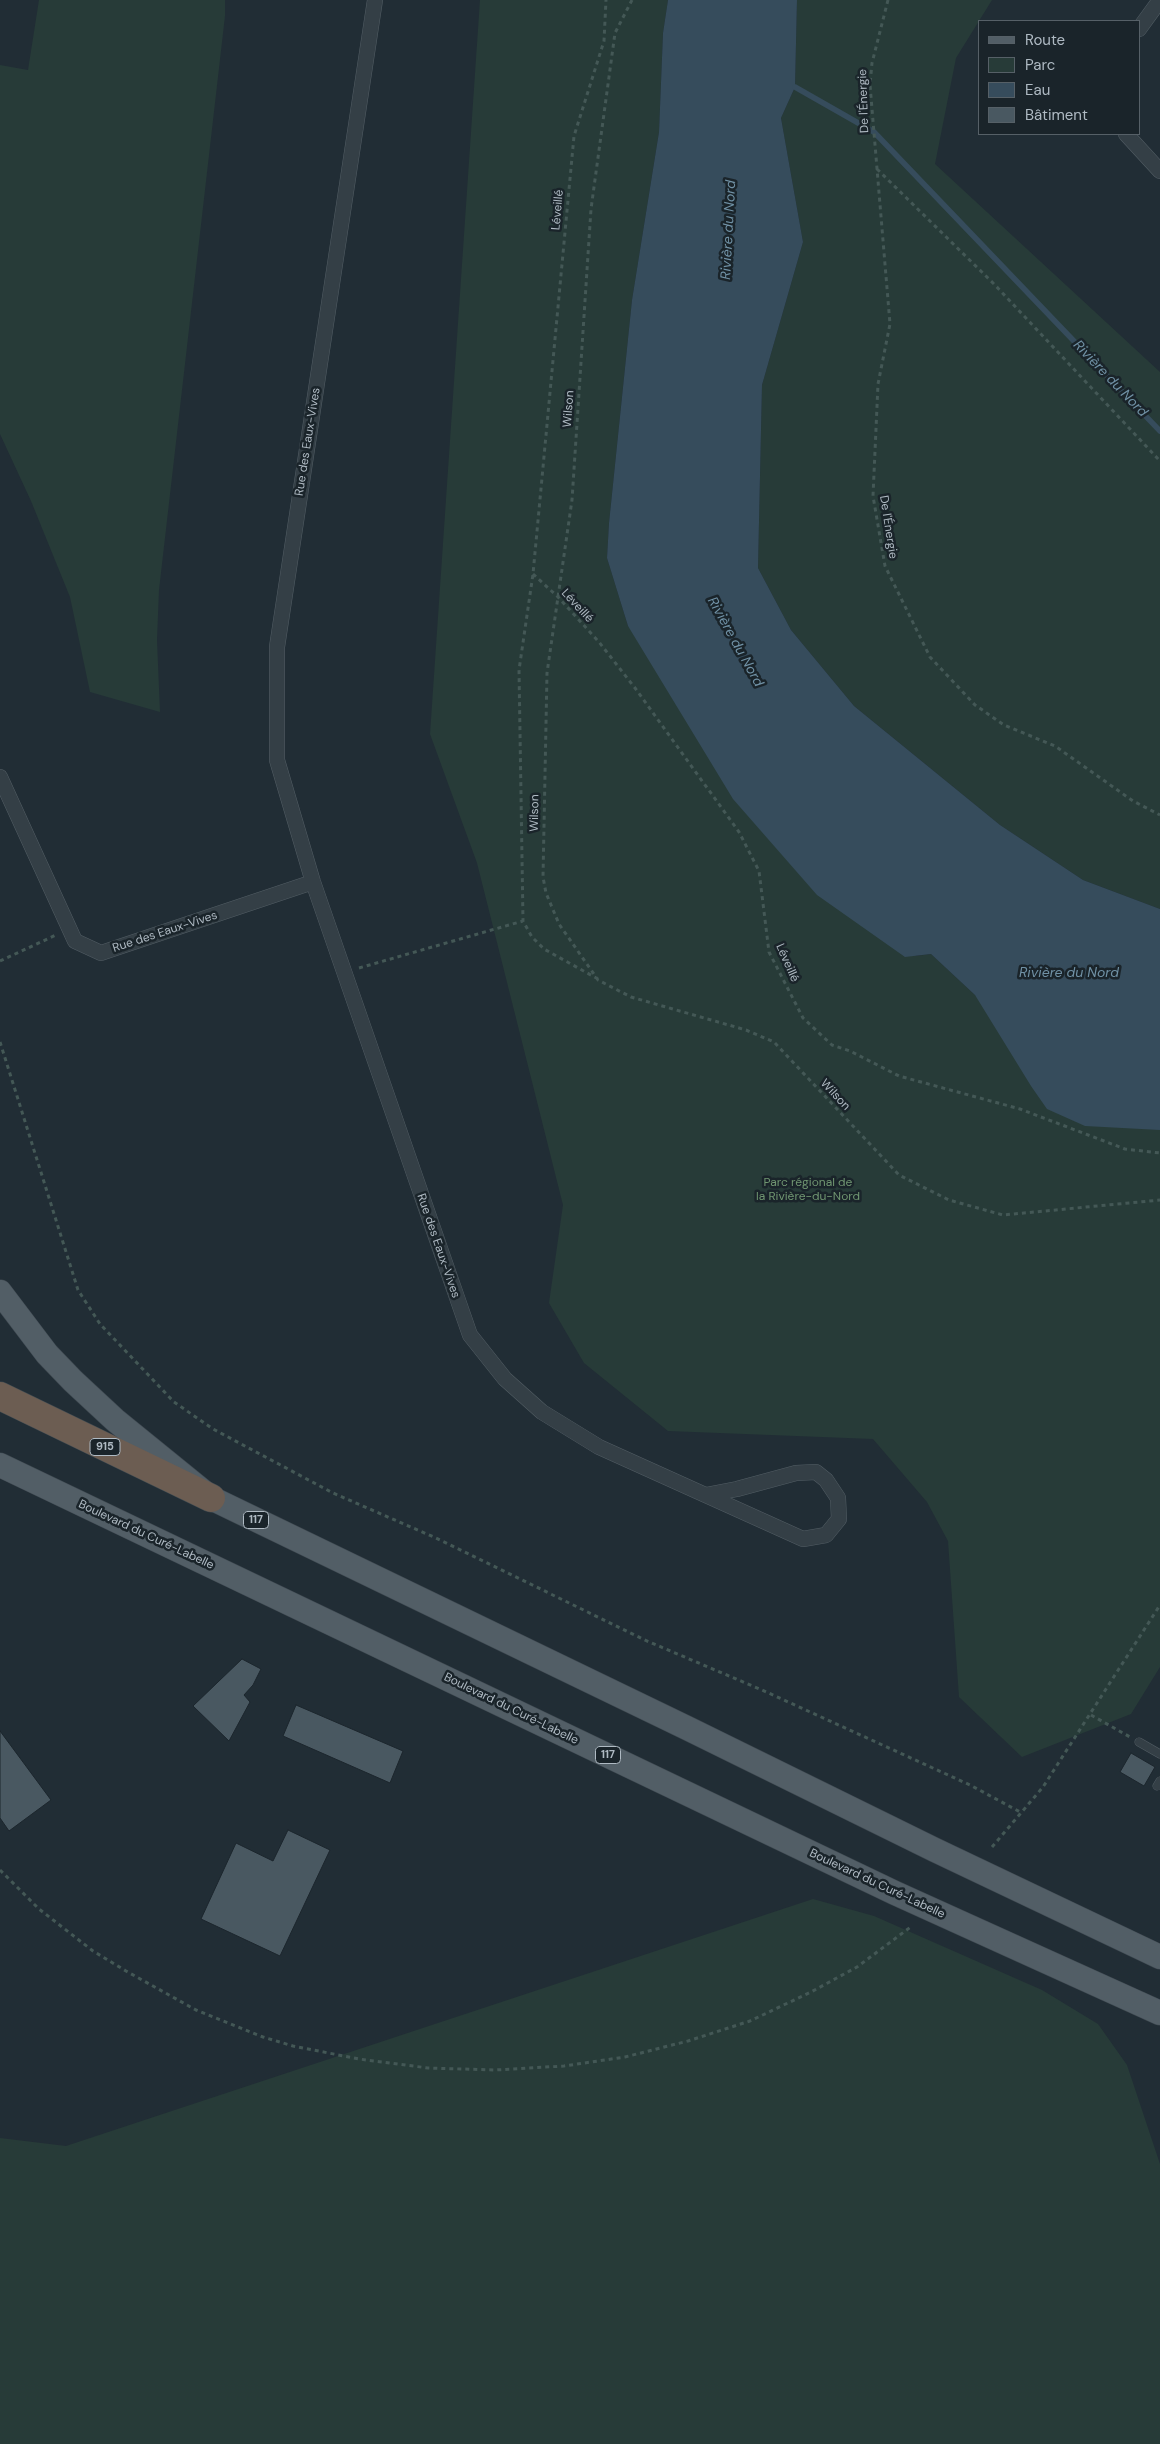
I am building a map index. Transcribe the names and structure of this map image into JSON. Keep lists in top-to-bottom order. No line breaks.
{"streets":{"highway":["915"],"main road":["117","Boulevard du Curé-Labelle"],"street":["Rue des Eaux-Vives"],"path":["De l'Énergie","Léveillé","Wilson"]},"crossings":[["Léveillé","Wilson"],["915","117"]],"water":["Rivière du Nord"],"parks":["Parc régional de la Rivière-du-Nord"],"legend":["Route","Parc","Eau","Bâtiment"]}
